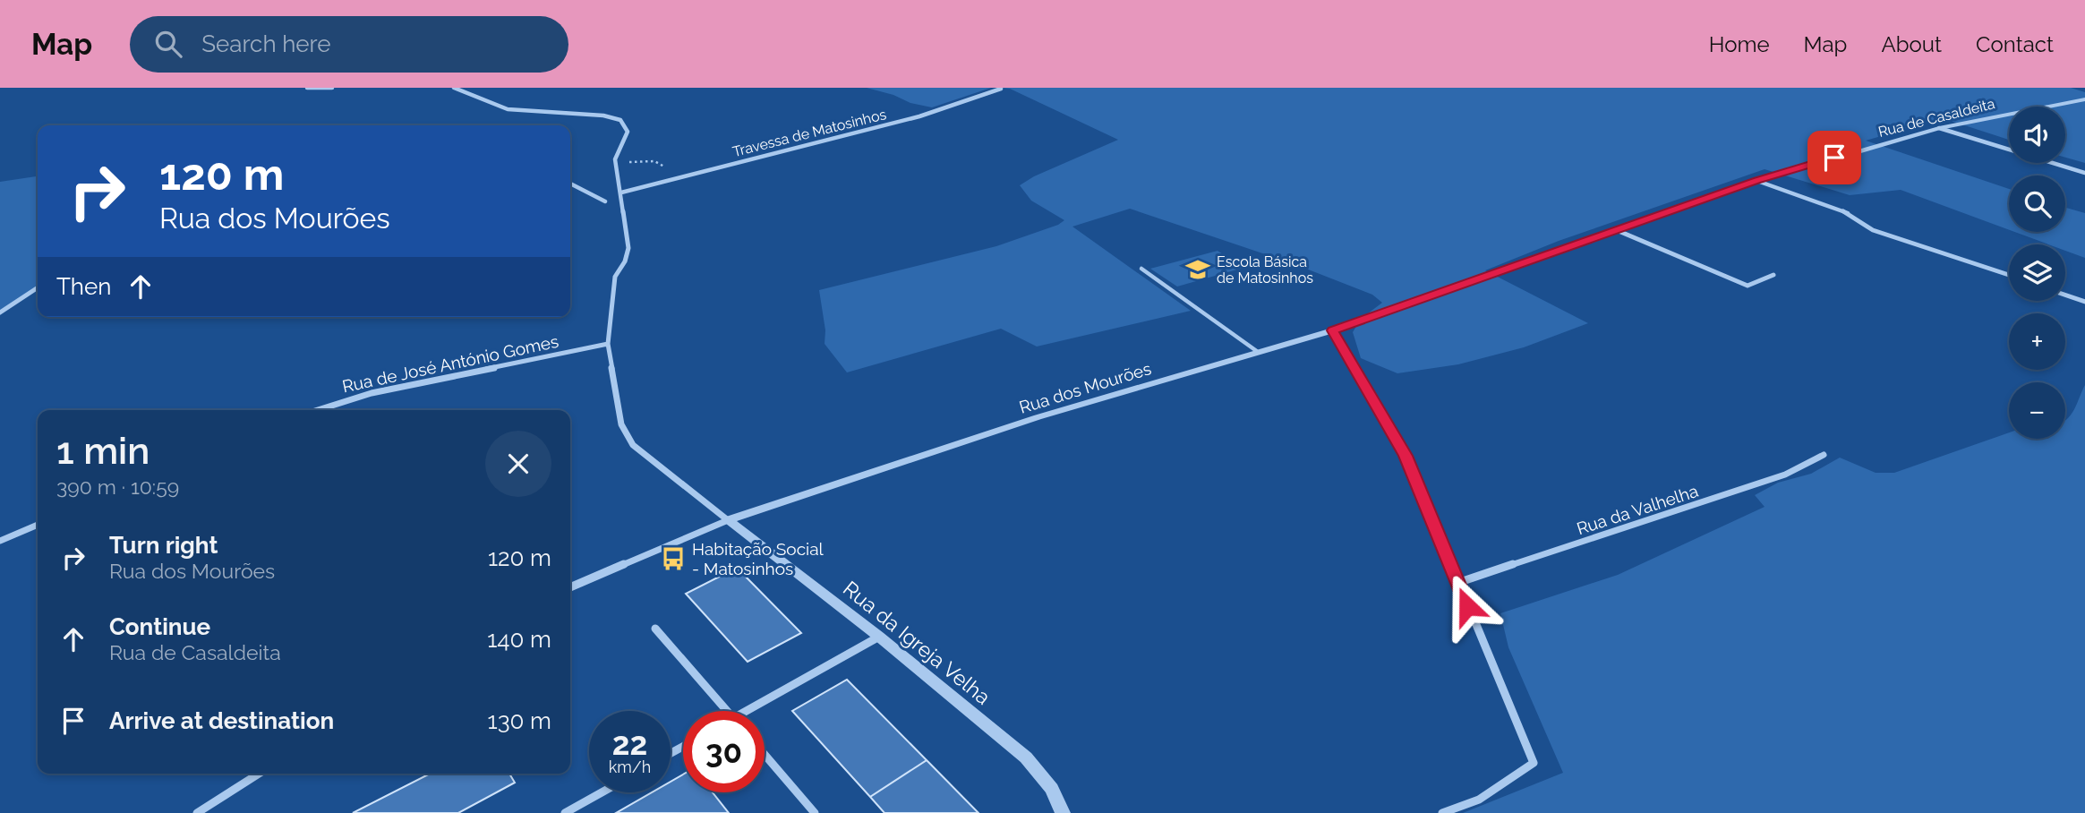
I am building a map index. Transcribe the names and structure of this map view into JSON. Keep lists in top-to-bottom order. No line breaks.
{"streets":{"street":["Rua de Casaldeita","Travessa de Matosinhos","Rua de José António Gomes","Rua dos Mourões","Rua da Valhelha","Rua da Igreja Velha"]},"crossings":[["Rua de Casaldeita","Rua dos Mourões"],["Rua dos Mourões","Rua da Igreja Velha"]],"places":{"school or university":["Escola Básica de Matosinhos"],"bus stop":["Habitação Social - Matosinhos"]},"page":{"header":"Map","search":"Search here","nav":["Home","Map","About","Contact"],"map_buttons":["+","−"],"turn":["120 m","Rua dos Mourões"],"then":"Then","heading":["1 min","390 m · 10:59"],"list":[{"name":"Turn right","note":"Rua dos Mourões","value":"120 m"},{"name":"Continue","note":"Rua de Casaldeita","value":"140 m"},{"name":"Arrive at destination","value":"130 m"}],"speed":"22 km/h","limit":"30"}}
